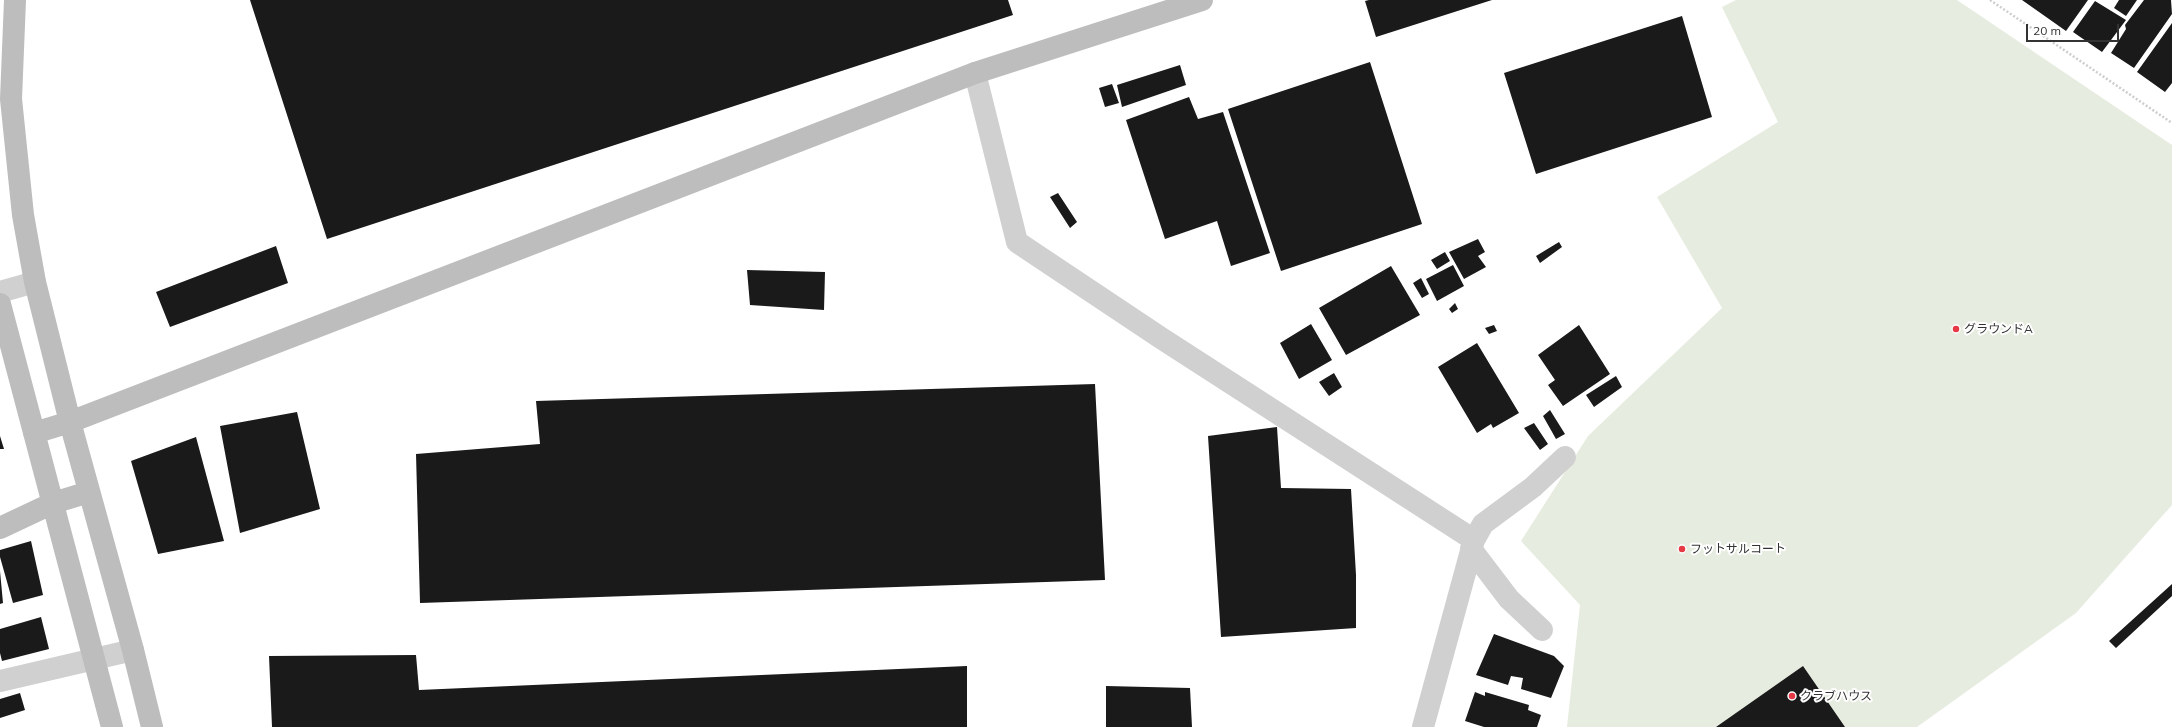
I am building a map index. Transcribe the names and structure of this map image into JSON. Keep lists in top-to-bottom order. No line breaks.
{"places":["グラウンドA","フットサルコート","クラブハウス"],"scale_bar":"20 m"}
